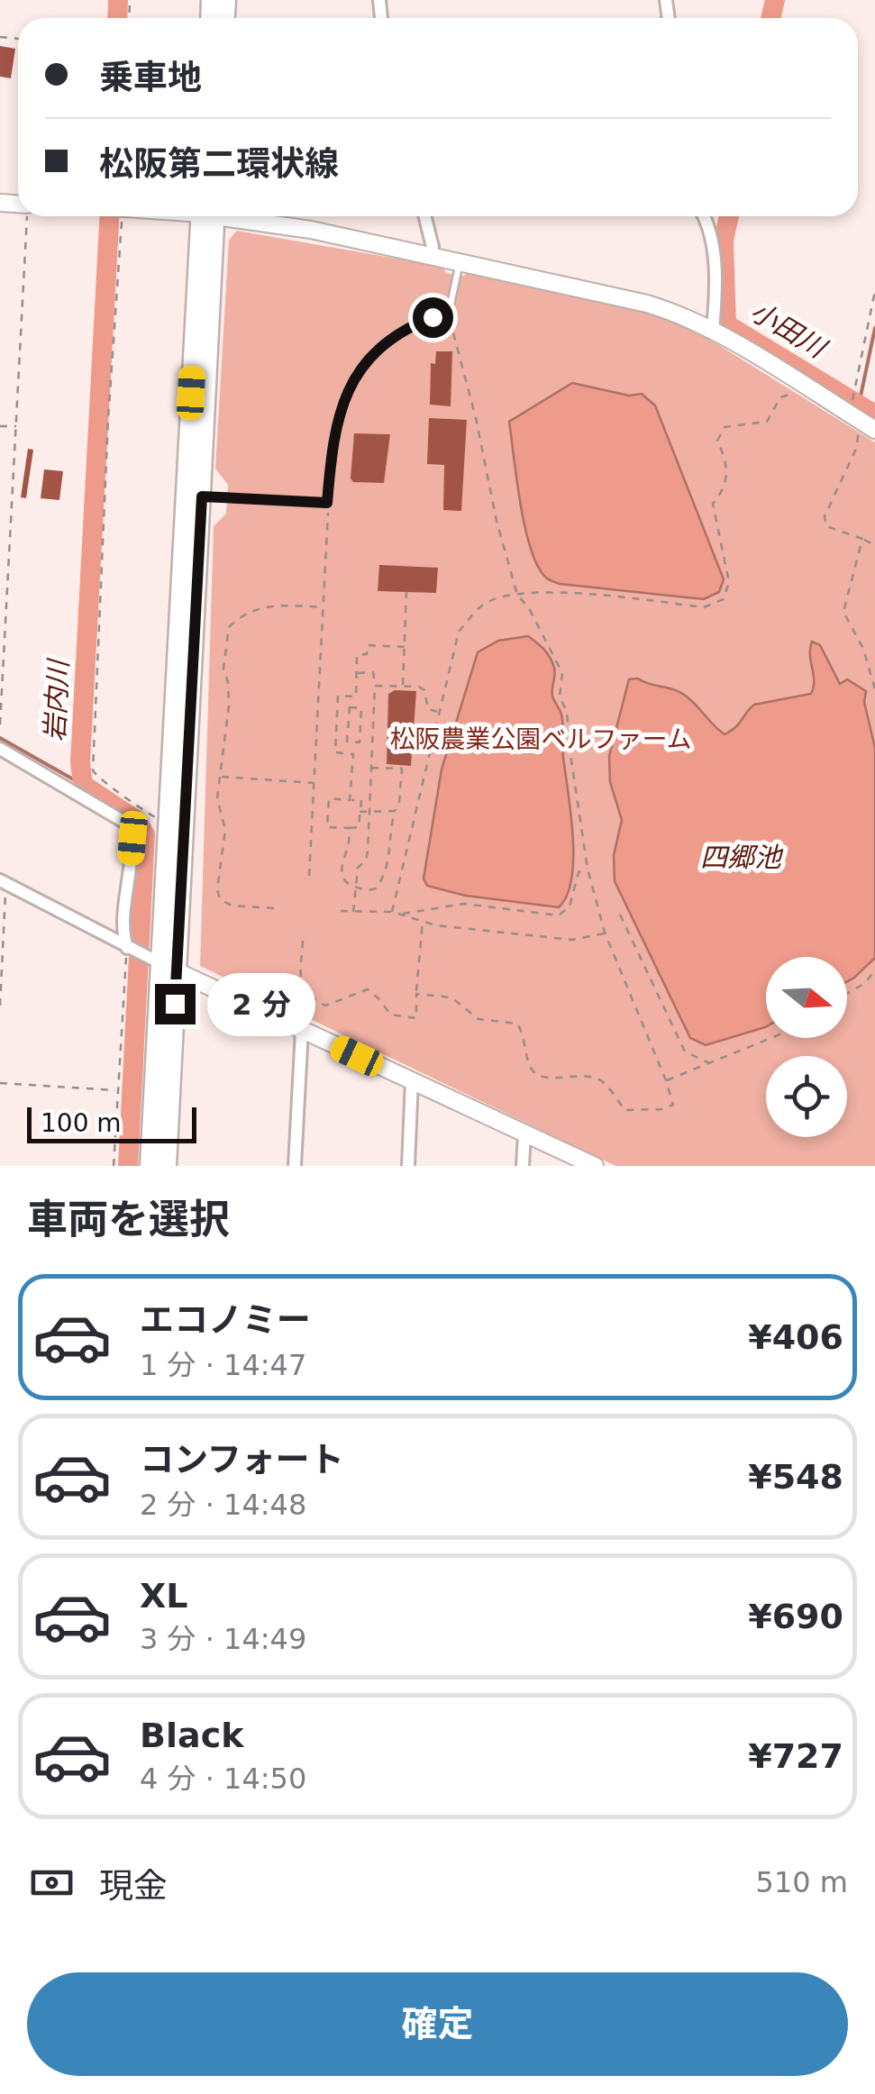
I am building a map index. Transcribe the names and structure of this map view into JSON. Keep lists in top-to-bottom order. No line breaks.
{"water":["小田川","岩内川","四郷池"],"parks":["松阪農業公園ベルファーム"],"scale_bar":"100 m","north":"right","page":{"banner":["乗車地","松阪第二環状線"],"bubble":"2 分","scale":"100 m","heading":"車両を選択","list":[{"name":"エコノミー","note":"1 分 · 14:47","value":"¥406"},{"name":"コンフォート","note":"2 分 · 14:48","value":"¥548"},{"name":"XL","note":"3 分 · 14:49","value":"¥690"},{"name":"Black","note":"4 分 · 14:50","value":"¥727"}],"pay":["現金","510 m"],"buttons":"確定"}}
